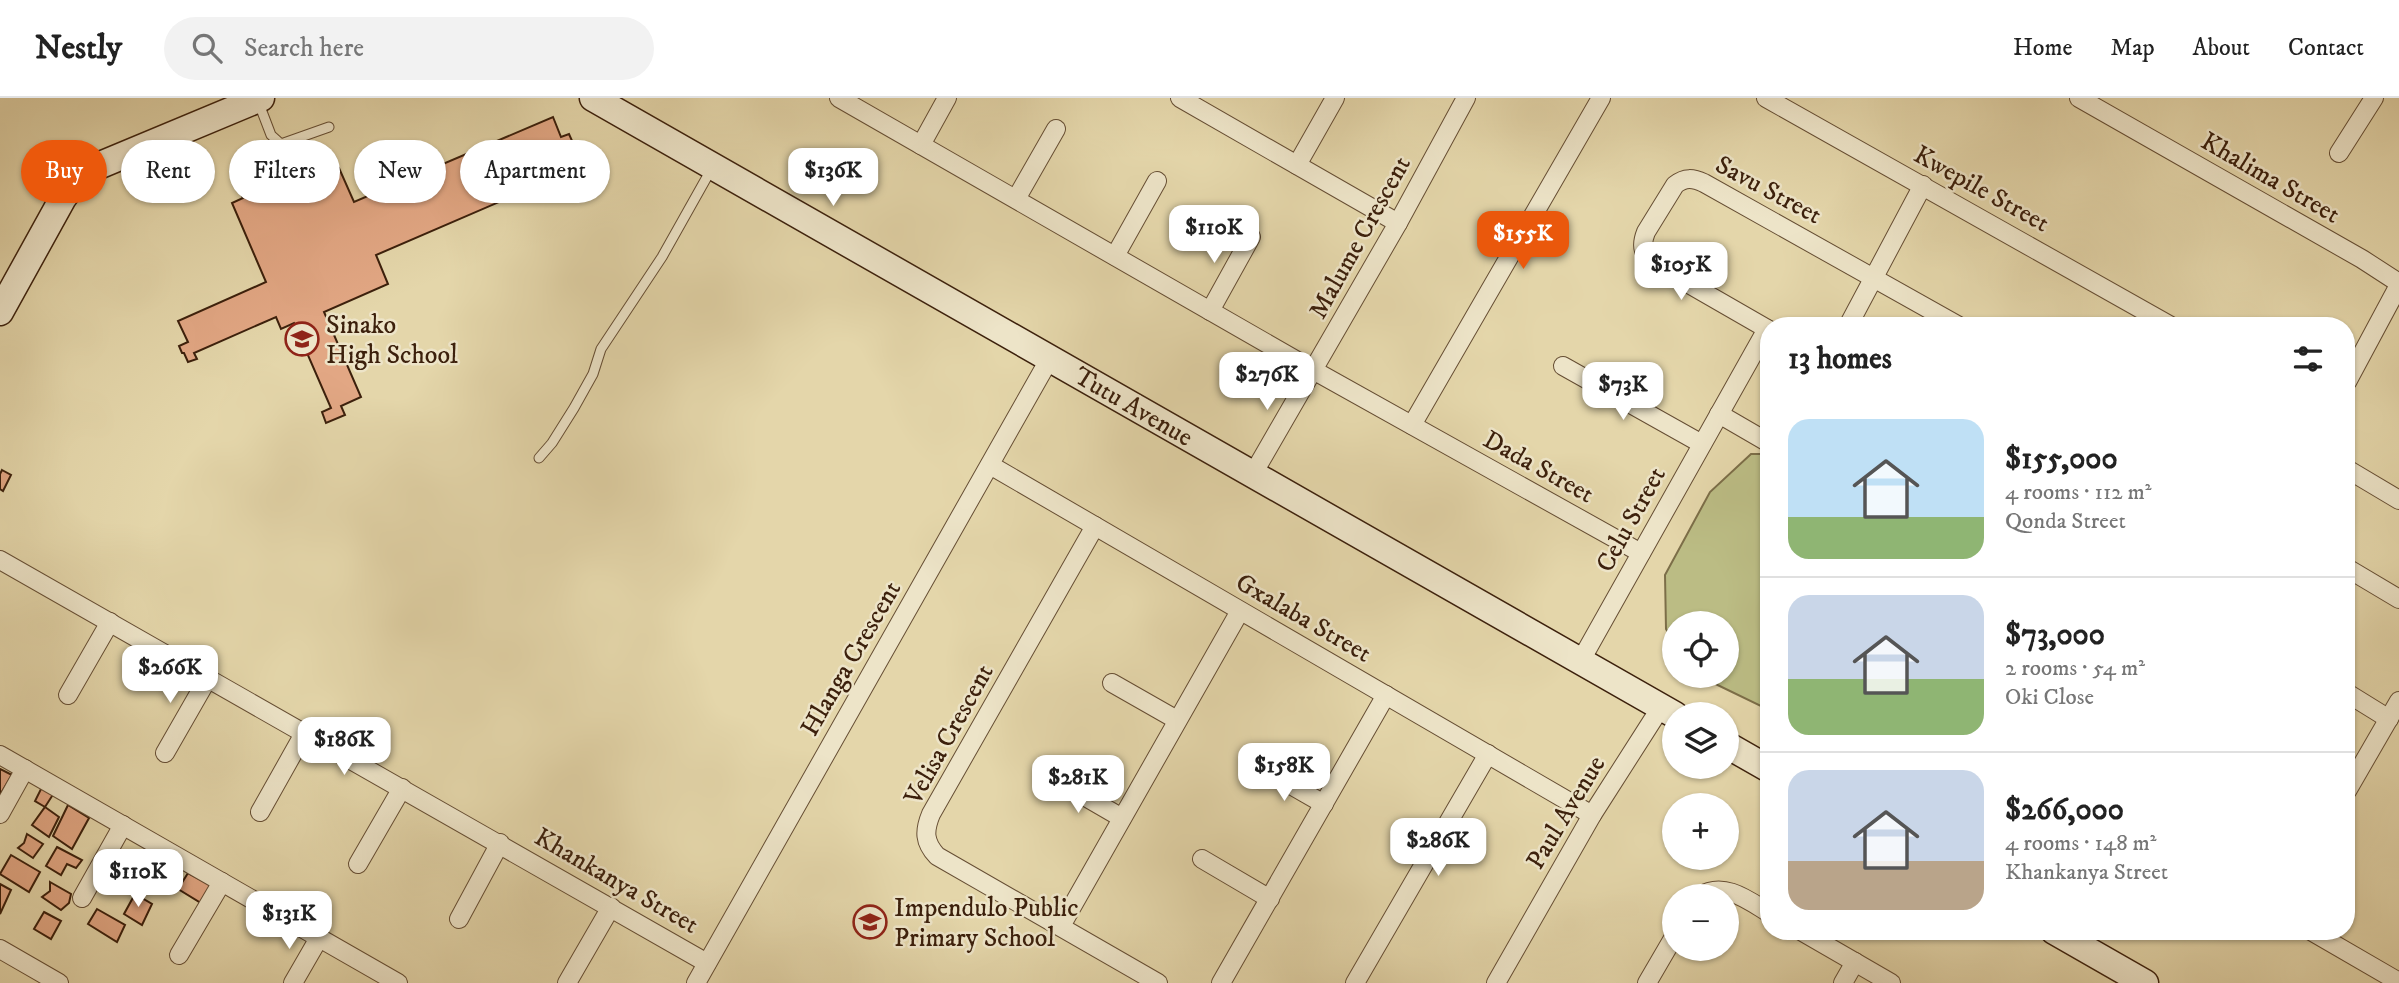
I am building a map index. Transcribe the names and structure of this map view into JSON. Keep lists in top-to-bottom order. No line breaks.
{"streets":{"street":["Khalima Street","Kwepile Street","Savu Street","Malume Crescent","Tutu Avenue","Dada Street","Celu Street","Gxalaba Street","Hlanga Crescent","Velisa Crescent","Paul Avenue","Khankanya Street"]},"crossings":[["Malume Crescent","Tutu Avenue"],["Malume Crescent","Dada Street"],["Tutu Avenue","Celu Street"],["Tutu Avenue","Hlanga Crescent"],["Dada Street","Celu Street"],["Gxalaba Street","Hlanga Crescent"],["Gxalaba Street","Velisa Crescent"],["Gxalaba Street","Paul Avenue"],["Hlanga Crescent","Khankanya Street"]],"places":{"school or university":["Sinako High School","Impendulo Public Primary School"]},"page":{"header":"Nestly","search":"Search here","nav":["Home","Map","About","Contact"],"chip":["Buy","Rent","Filters","New","Apartment"],"price":["$136K","$110K","$155K","$105K","$276K","$73K","$266K","$186K","$158K","$281K","$286K","$110K","$131K"],"heading":"13 homes","list":[{"name":"$155,000","note":"4 rooms · 112 m² · Qonda Street"},{"name":"$73,000","note":"2 rooms · 54 m² · Oki Close"},{"name":"$266,000","note":"4 rooms · 148 m² · Khankanya Street"}],"map_buttons":["+","−"]}}
